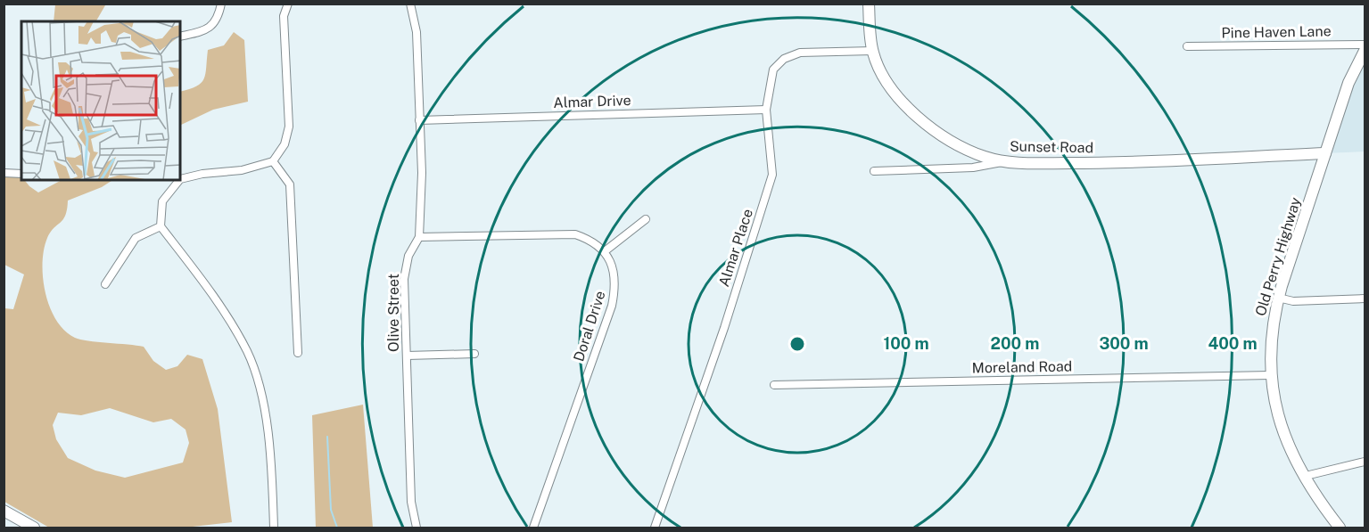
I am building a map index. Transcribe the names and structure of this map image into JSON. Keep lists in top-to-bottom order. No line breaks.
{"streets":{"street":["Pine Haven Lane","Almar Drive","Sunset Road","Almar Place","Old Perry Highway","Olive Street","Doral Drive","Moreland Road"]},"crossings":[["Almar Drive","Almar Place"],["Almar Drive","Olive Street"],["Sunset Road","Almar Place"],["Sunset Road","Old Perry Highway"],["Old Perry Highway","Moreland Road"]],"rings":["100 m","200 m","300 m","400 m"]}
